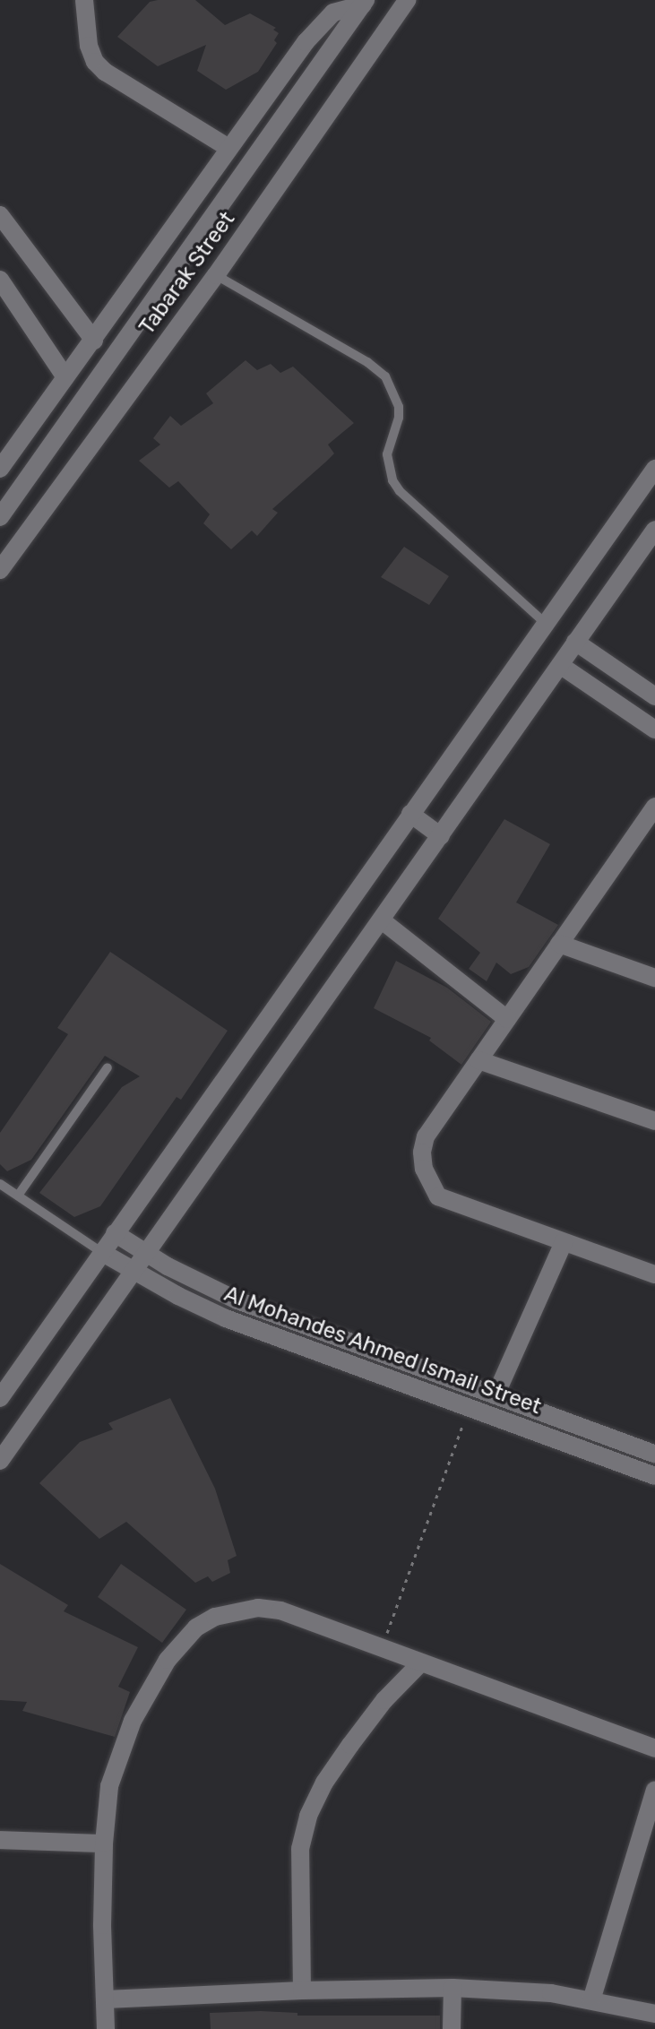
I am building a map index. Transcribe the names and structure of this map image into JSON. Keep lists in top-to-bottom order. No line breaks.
{"streets":{"street":["Tabarak Street","Al Mohandes Ahmed Ismail Street"]}}
